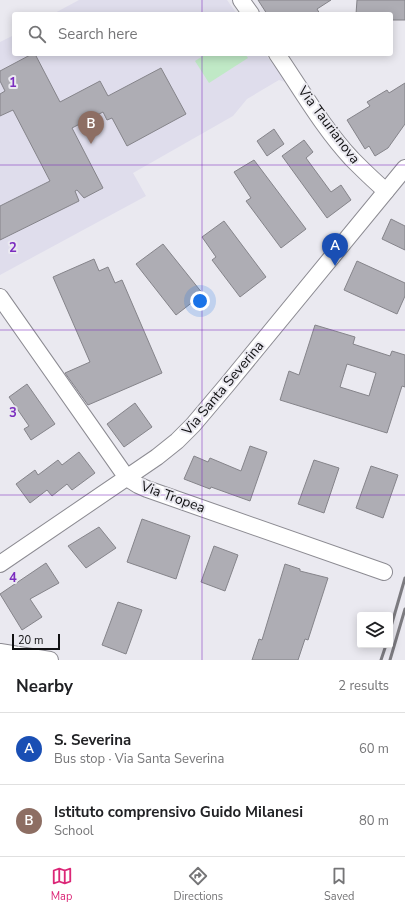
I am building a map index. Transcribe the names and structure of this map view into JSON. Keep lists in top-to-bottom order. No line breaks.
{"streets":{"street":["Via Taurianova","Via Santa Severina","Via Tropea"]},"crossings":[["Via Taurianova","Via Santa Severina"],["Via Santa Severina","Via Tropea"]],"scale_bar":"20 m","page":{"search":"Search here","pins":["B","A"],"scale":"20 m","heading":["Nearby","2 results"],"list":[{"mark":"A","name":"S. Severina","note":"Bus stop · Via Santa Severina","value":"60 m"},{"mark":"B","name":"Istituto comprensivo Guido Milanesi","note":"School","value":"80 m"}],"nav":["Map","Directions","Saved"]},"grid":{"rows":["1","2","3","4"]}}
